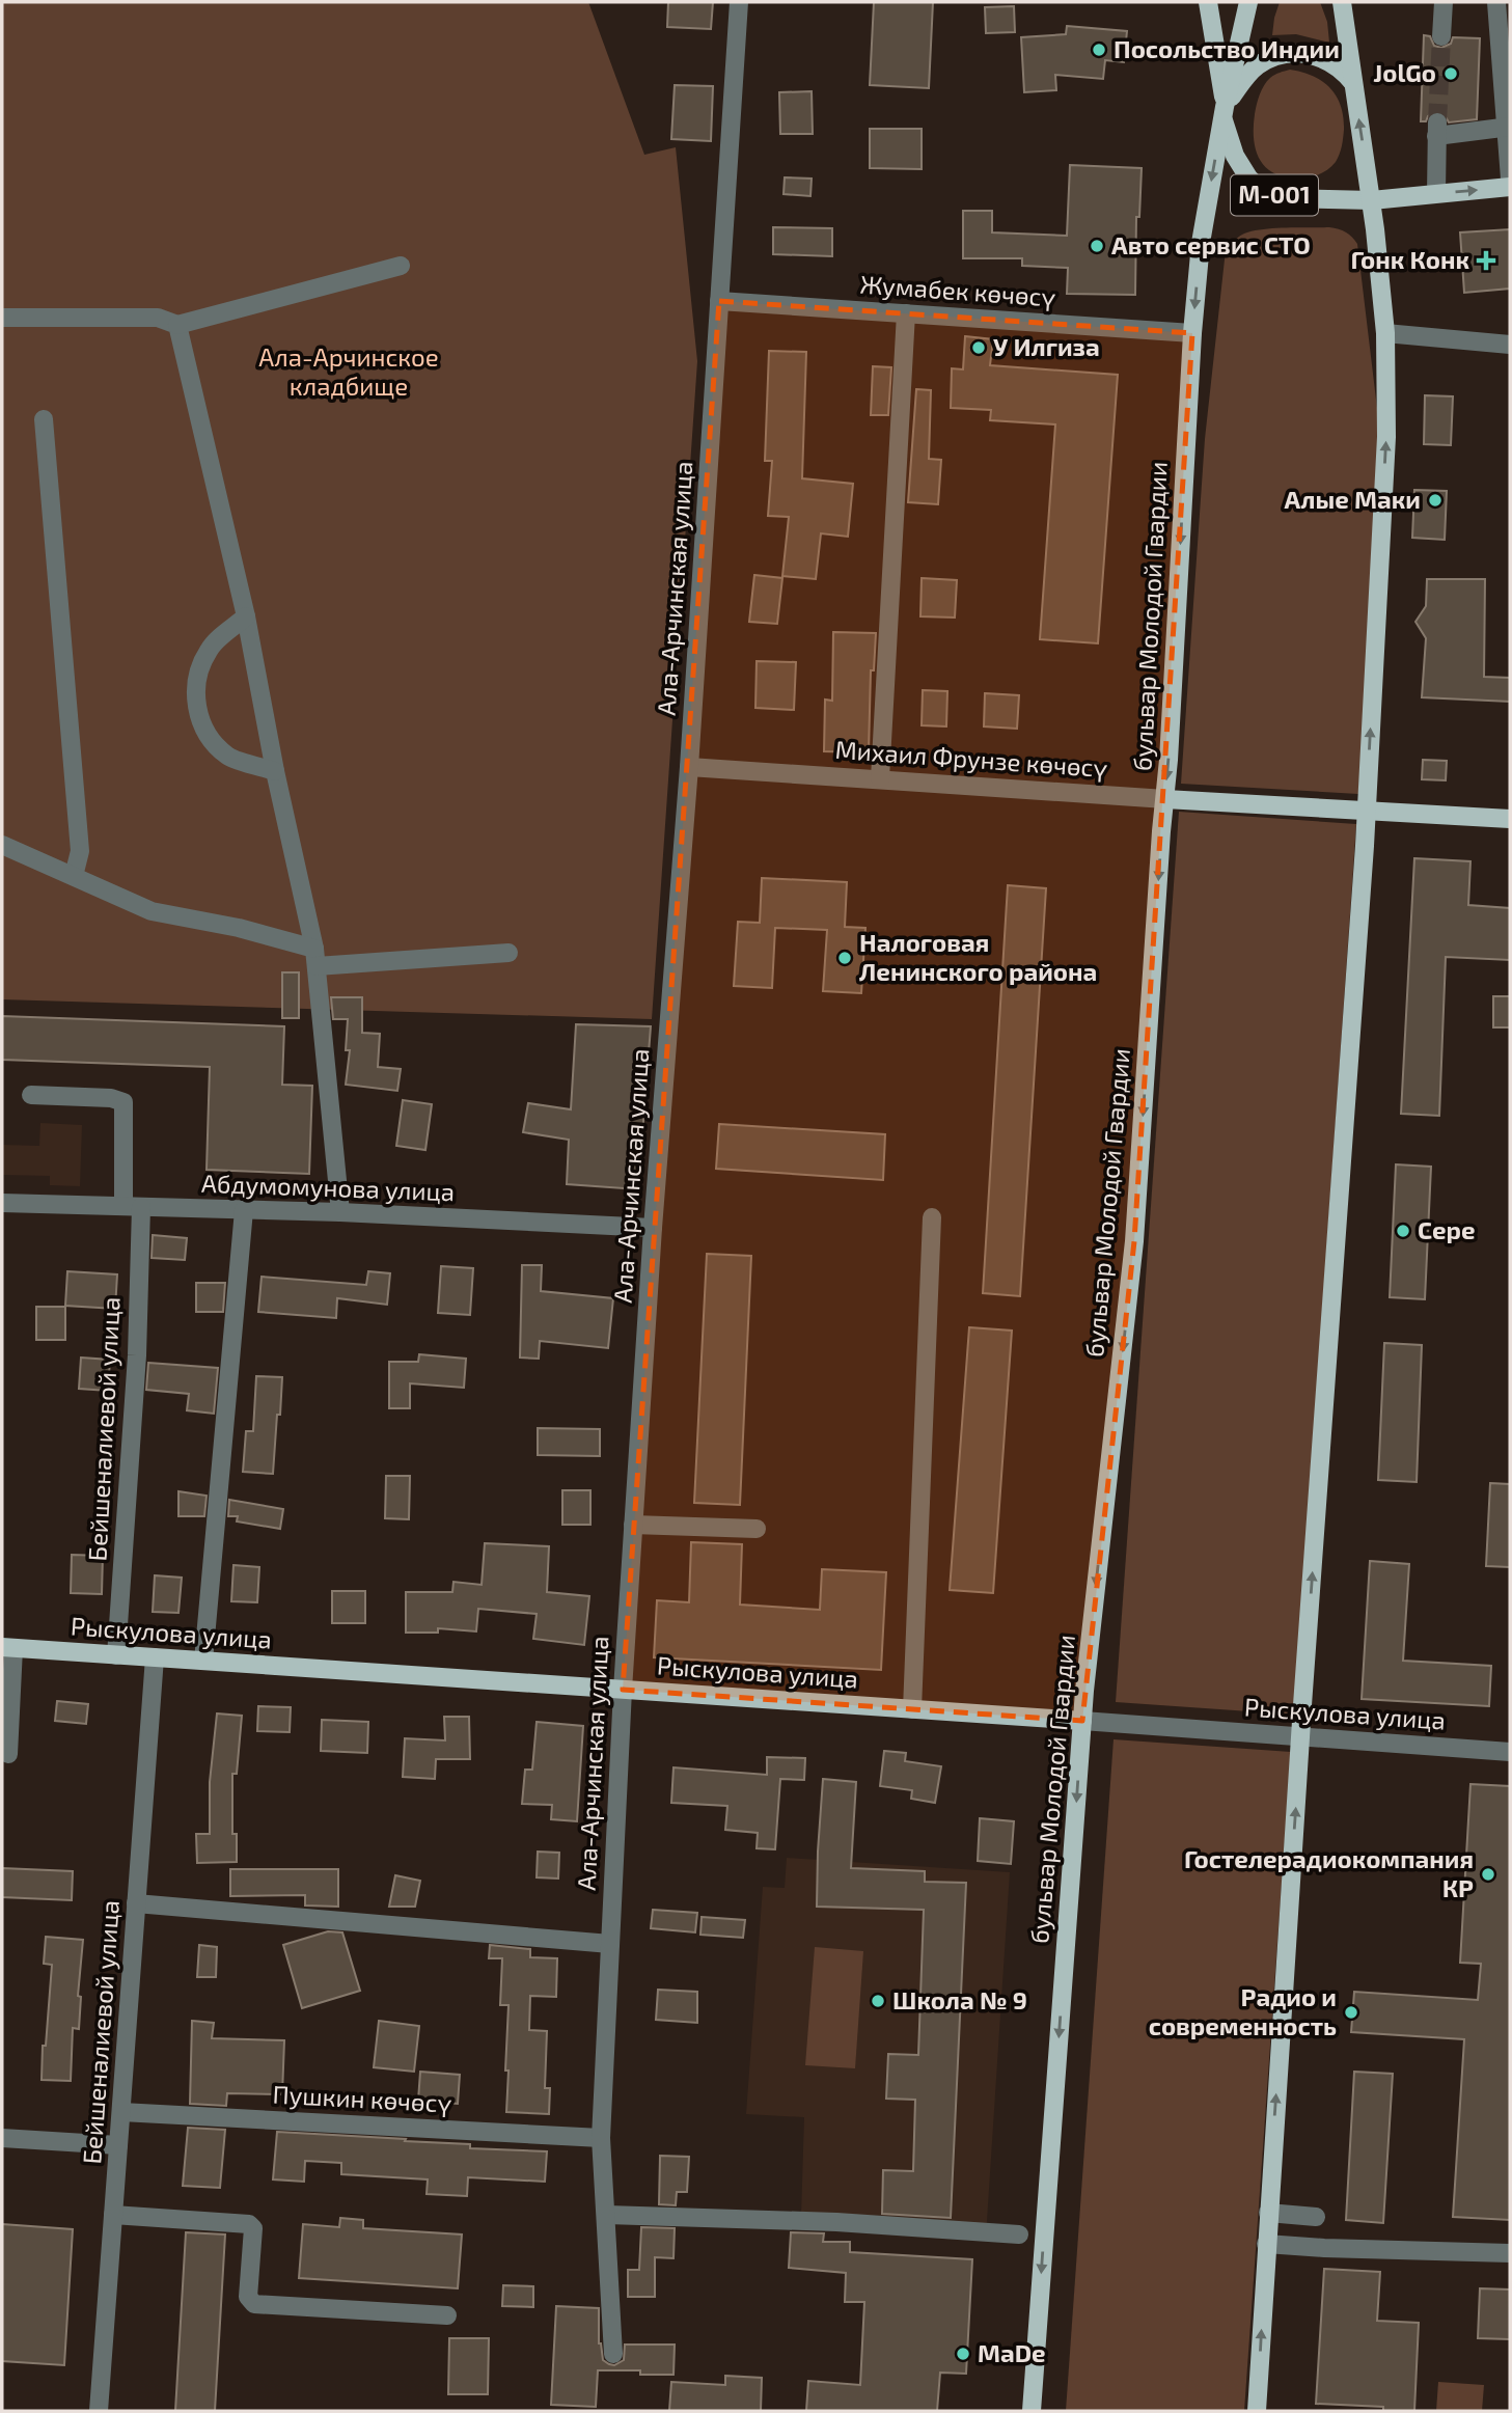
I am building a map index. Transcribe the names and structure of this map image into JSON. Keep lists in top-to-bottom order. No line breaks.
{"streets":{"main road":["М-001","бульвар Молодой Гвардии","Михаил Фрунзе көчөсү","Рыскулова улица"],"street":["Жумабек көчөсү","Ала-Арчинская улица","Абдумомунова улица","Бейшеналиевой улица","Пушкин көчөсү"]},"crossings":[["М-001","бульвар Молодой Гвардии"],["Жумабек көчөсү","Ала-Арчинская улица"],["Жумабек көчөсү","бульвар Молодой Гвардии"],["Ала-Арчинская улица","Михаил Фрунзе көчөсү"],["Ала-Арчинская улица","Абдумомунова улица"],["Ала-Арчинская улица","Рыскулова улица"],["Ала-Арчинская улица","Пушкин көчөсү"],["бульвар Молодой Гвардии","Михаил Фрунзе көчөсү"],["бульвар Молодой Гвардии","Рыскулова улица"],["Абдумомунова улица","Бейшеналиевой улица"],["Бейшеналиевой улица","Рыскулова улица"],["Бейшеналиевой улица","Пушкин көчөсү"]],"one_way":["бульвар Молодой Гвардии"],"parks":["Ала-Арчинское кладбище"],"places":{"other":["Посольство Индии","JolGo","Авто сервис СТО","У Илгиза","Алые Маки","Налоговая Ленинского района","Сере","Гостелерадиокомпания КР","Школа № 9","Радио и современность","MaDe"],"health":["Гонк Конк"]}}
